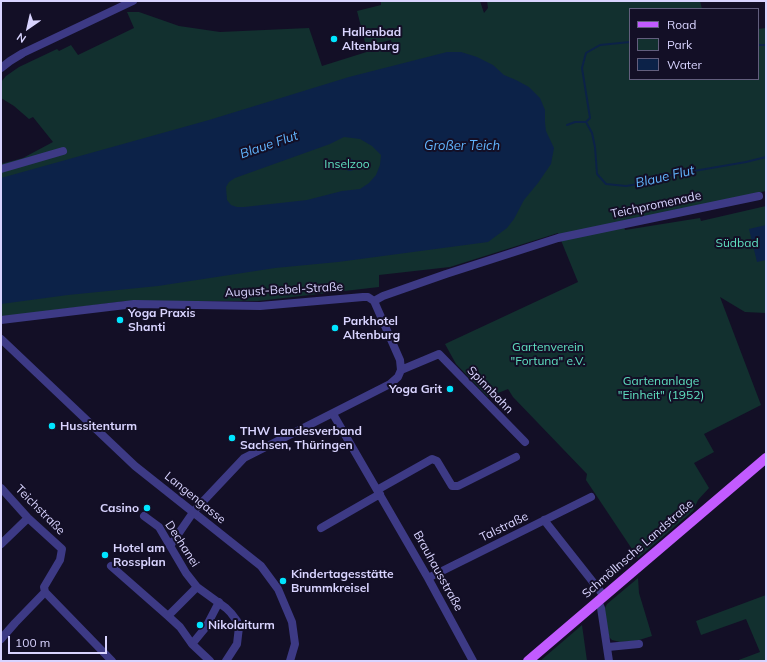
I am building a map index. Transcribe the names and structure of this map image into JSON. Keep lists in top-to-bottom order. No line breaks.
{"streets":{"main road":["Schmöllnsche Landstraße"],"street":["Teichpromenade","August-Bebel-Straße","Spinnbahn","Langengasse","Teichstraße","Talstraße","Dechanei","Brauhausstraße"]},"crossings":[["Teichpromenade","August-Bebel-Straße"],["Talstraße","Brauhausstraße"]],"water":["Blaue Flut","Großer Teich"],"parks":["Inselzoo","Südbad","Gartenverein \"Fortuna\" e.V.","Gartenanlage \"Einheit\" (1952)"],"places":["Hallenbad Altenburg","Yoga Praxis Shanti","Parkhotel Altenburg","Yoga Grit","Hussitenturm","THW Landesverband Sachsen, Thüringen","Casino","Hotel am Rossplan","Kindertagesstätte Brummkreisel","Nikolaiturm"],"legend":["Road","Park","Water"],"scale_bar":"100 m","north":"bottom left"}
